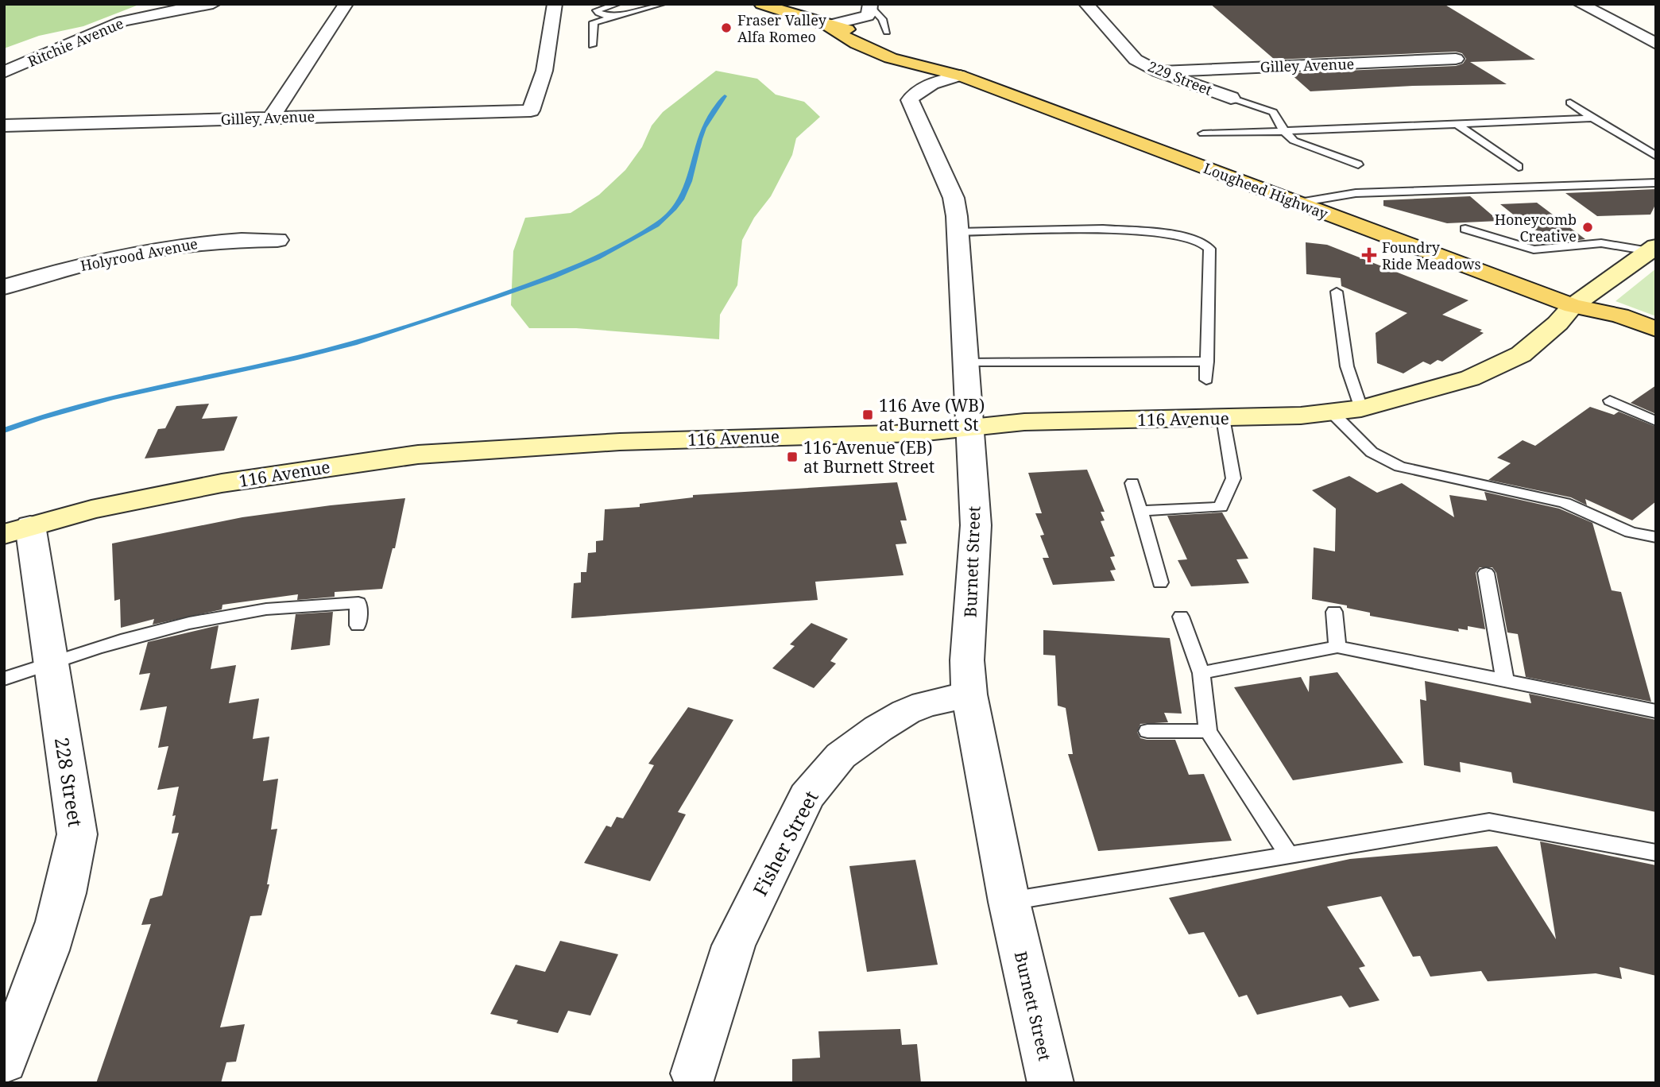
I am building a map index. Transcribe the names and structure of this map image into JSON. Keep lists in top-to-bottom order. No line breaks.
{"streets":{"main road":["Lougheed Highway"],"street":["Ritchie Avenue","Gilley Avenue","229 Street","Holyrood Avenue","116 Avenue","Burnett Street","228 Street","Fisher Street"]},"crossings":[["Gilley Avenue","229 Street"],["Lougheed Highway","116 Avenue"],["Lougheed Highway","Burnett Street"],["116 Avenue","Burnett Street"],["116 Avenue","228 Street"],["Burnett Street","Fisher Street"]],"places":{"other":["Fraser Valley Alfa Romeo","Honeycomb Creative"],"health":["Foundry Ride Meadows"],"transit":["116 Ave (WB) at Burnett St","116 Avenue (EB) at Burnett Street"]}}
